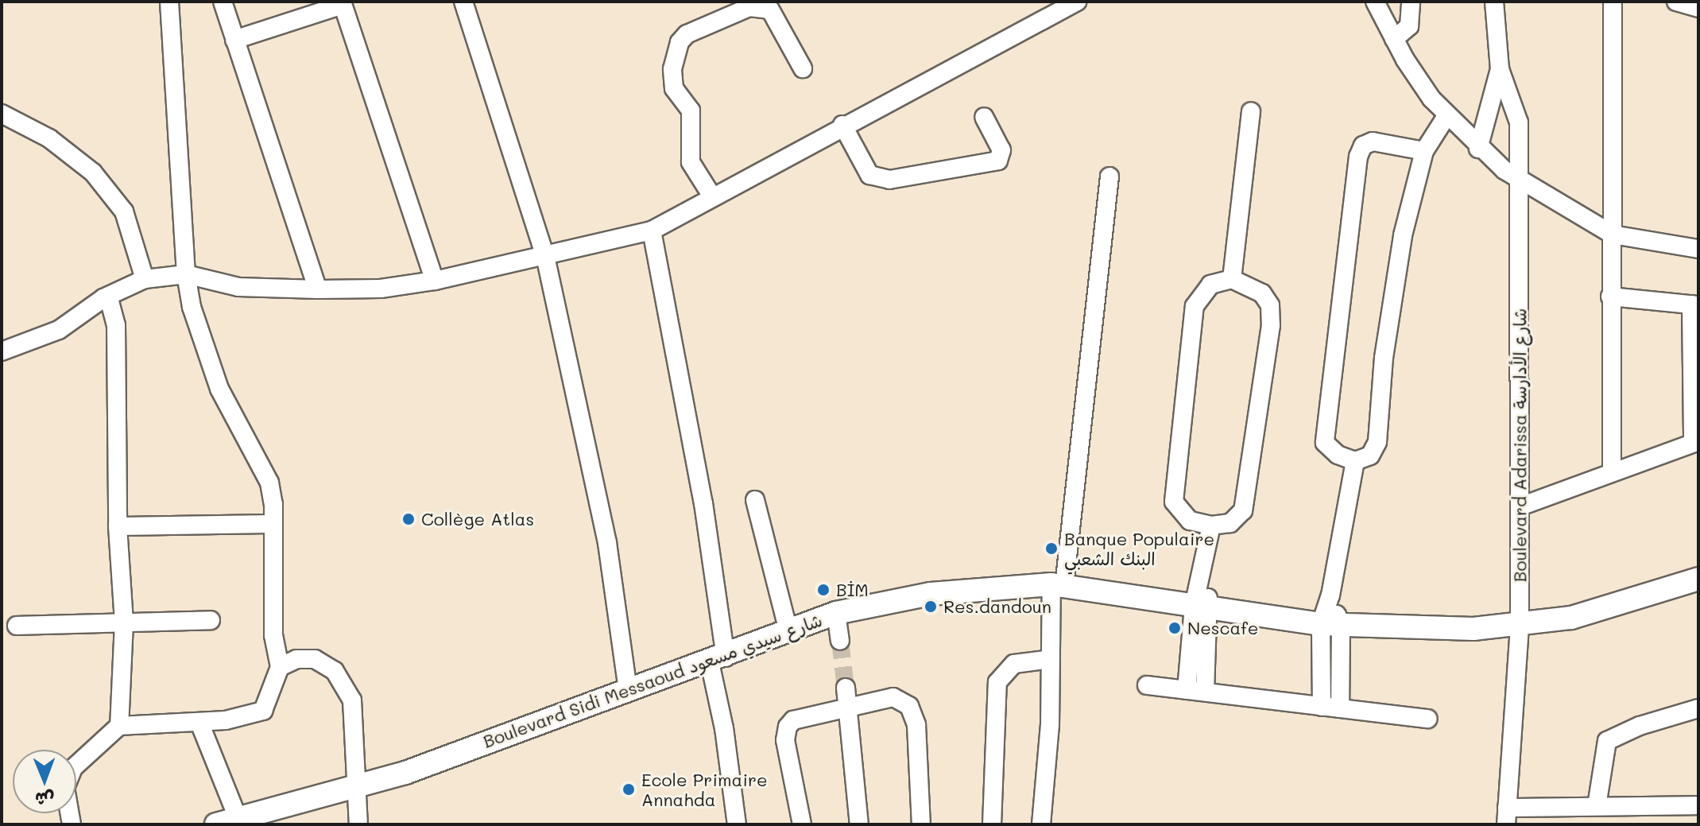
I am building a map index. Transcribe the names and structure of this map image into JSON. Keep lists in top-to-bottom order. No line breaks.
{"streets":{"street":["Boulevard Adarissa شارع الأدارسة","Boulevard Sidi Messaoud شارع سيدي مسعود"]},"crossings":[["Boulevard Adarissa شارع الأدارسة","Boulevard Sidi Messaoud شارع سيدي مسعود"]],"places":["Collège Atlas","Banque Populaire البنك الشعبي","BİM","Res.dandoun","Nescafe","Ecole Primaire Annahda"],"north":"bottom"}
